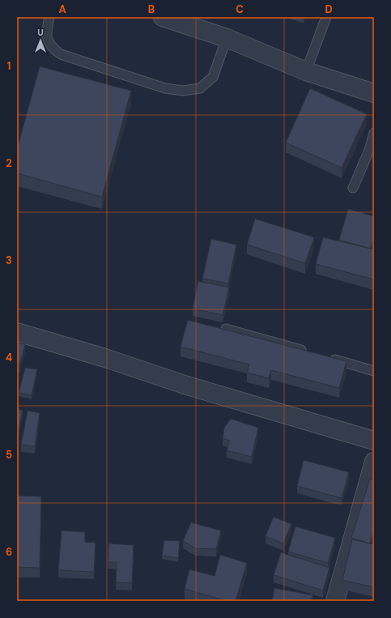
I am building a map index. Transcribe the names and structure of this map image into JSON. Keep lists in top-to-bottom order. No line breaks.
{"north":"top","grid":{"columns":["A","B","C","D"],"rows":["1","2","3","4","5","6"]}}
